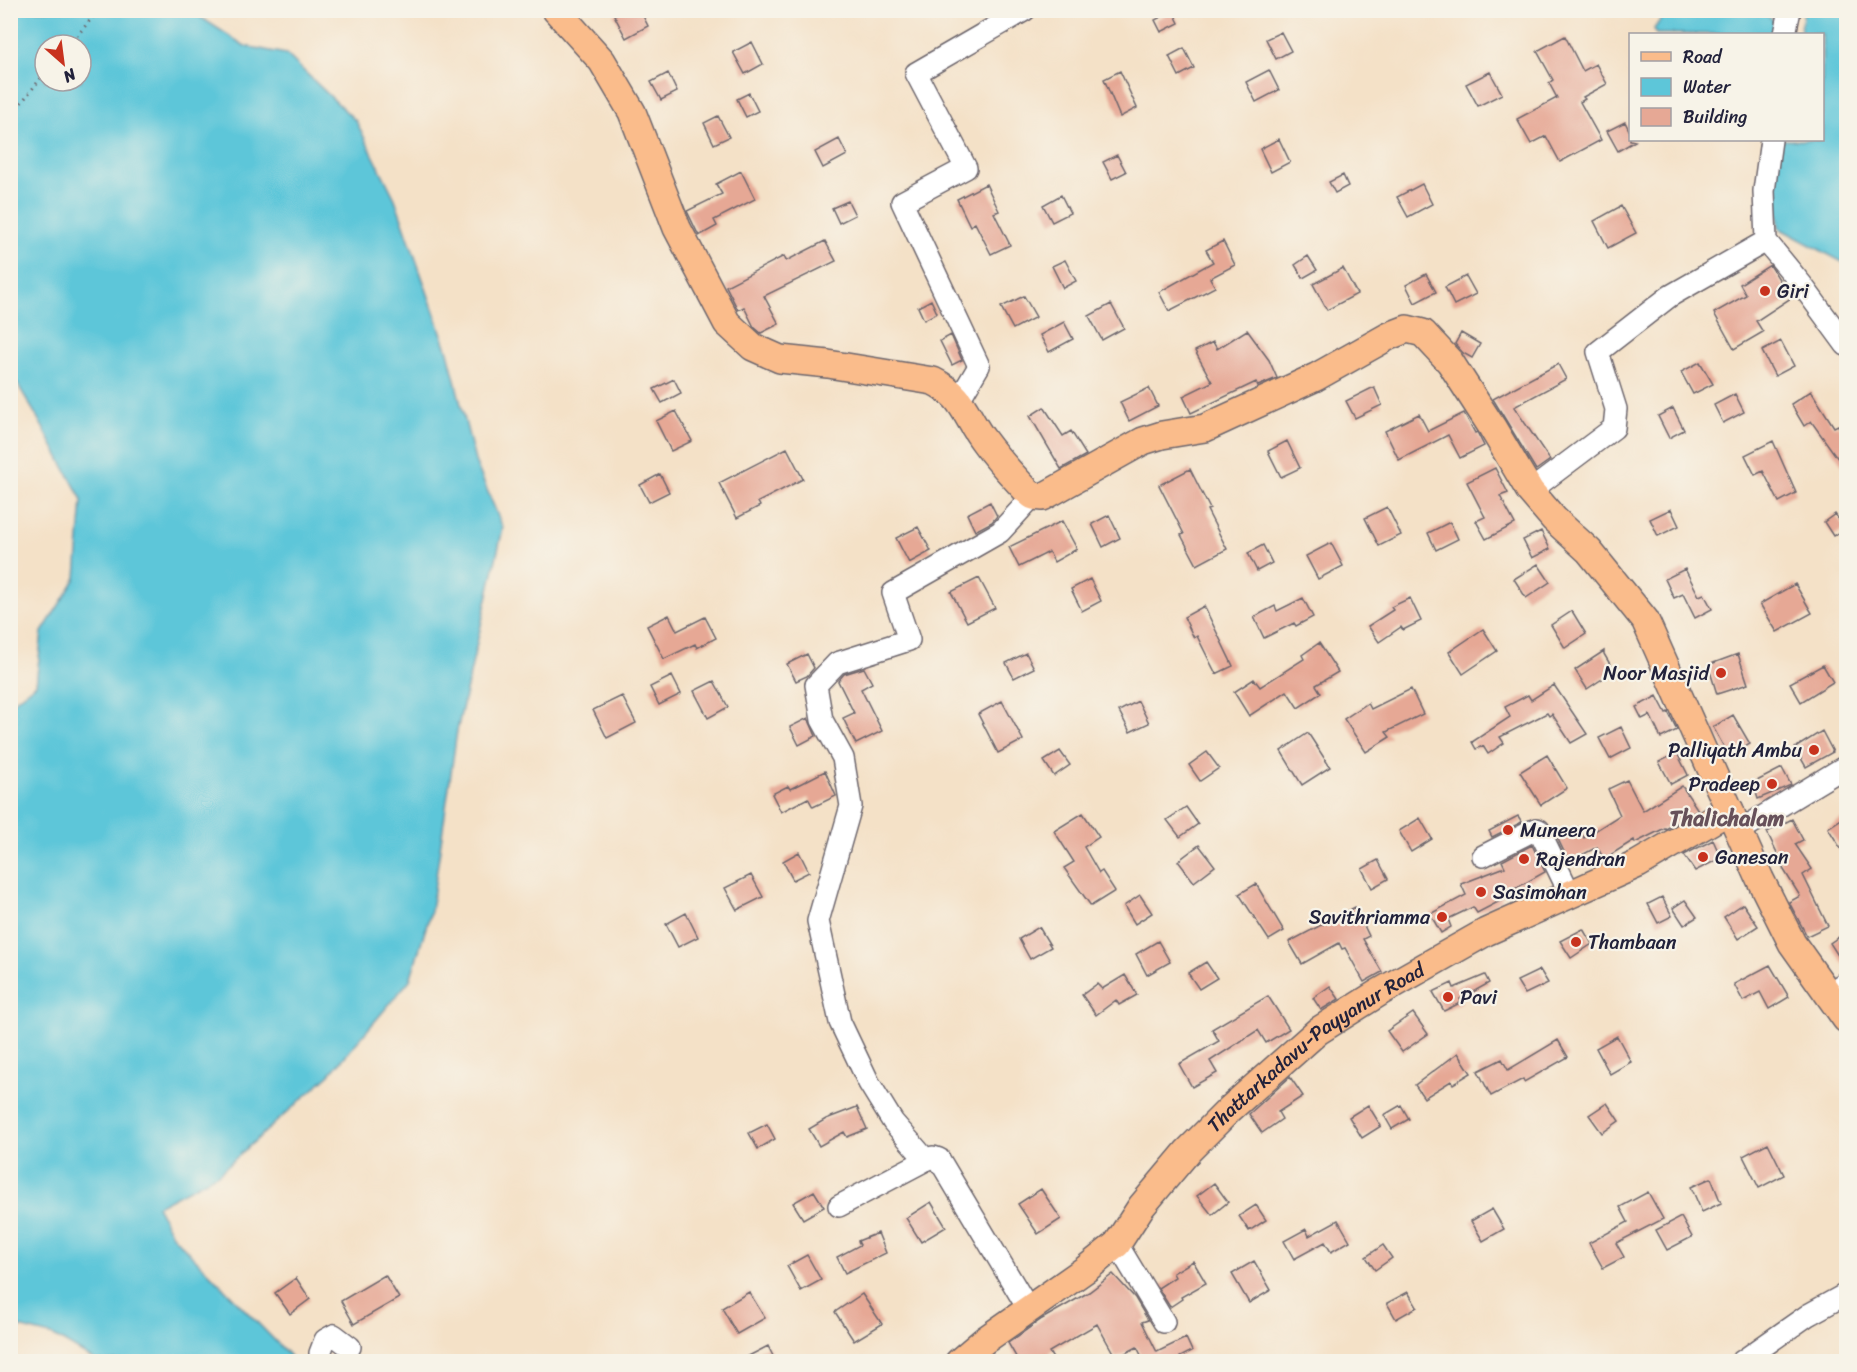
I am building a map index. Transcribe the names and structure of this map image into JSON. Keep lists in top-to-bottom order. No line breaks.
{"streets":{"main road":["Thattarkadavu-Payyanur Road"]},"districts":["Thalichalam"],"places":["Giri","Noor Masjid","Palliyath Ambu","Pradeep","Muneera","Ganesan","Rajendran","Sasimohan","Savithriamma","Thambaan","Pavi"],"legend":["Road","Water","Building"],"north":"bottom right"}
